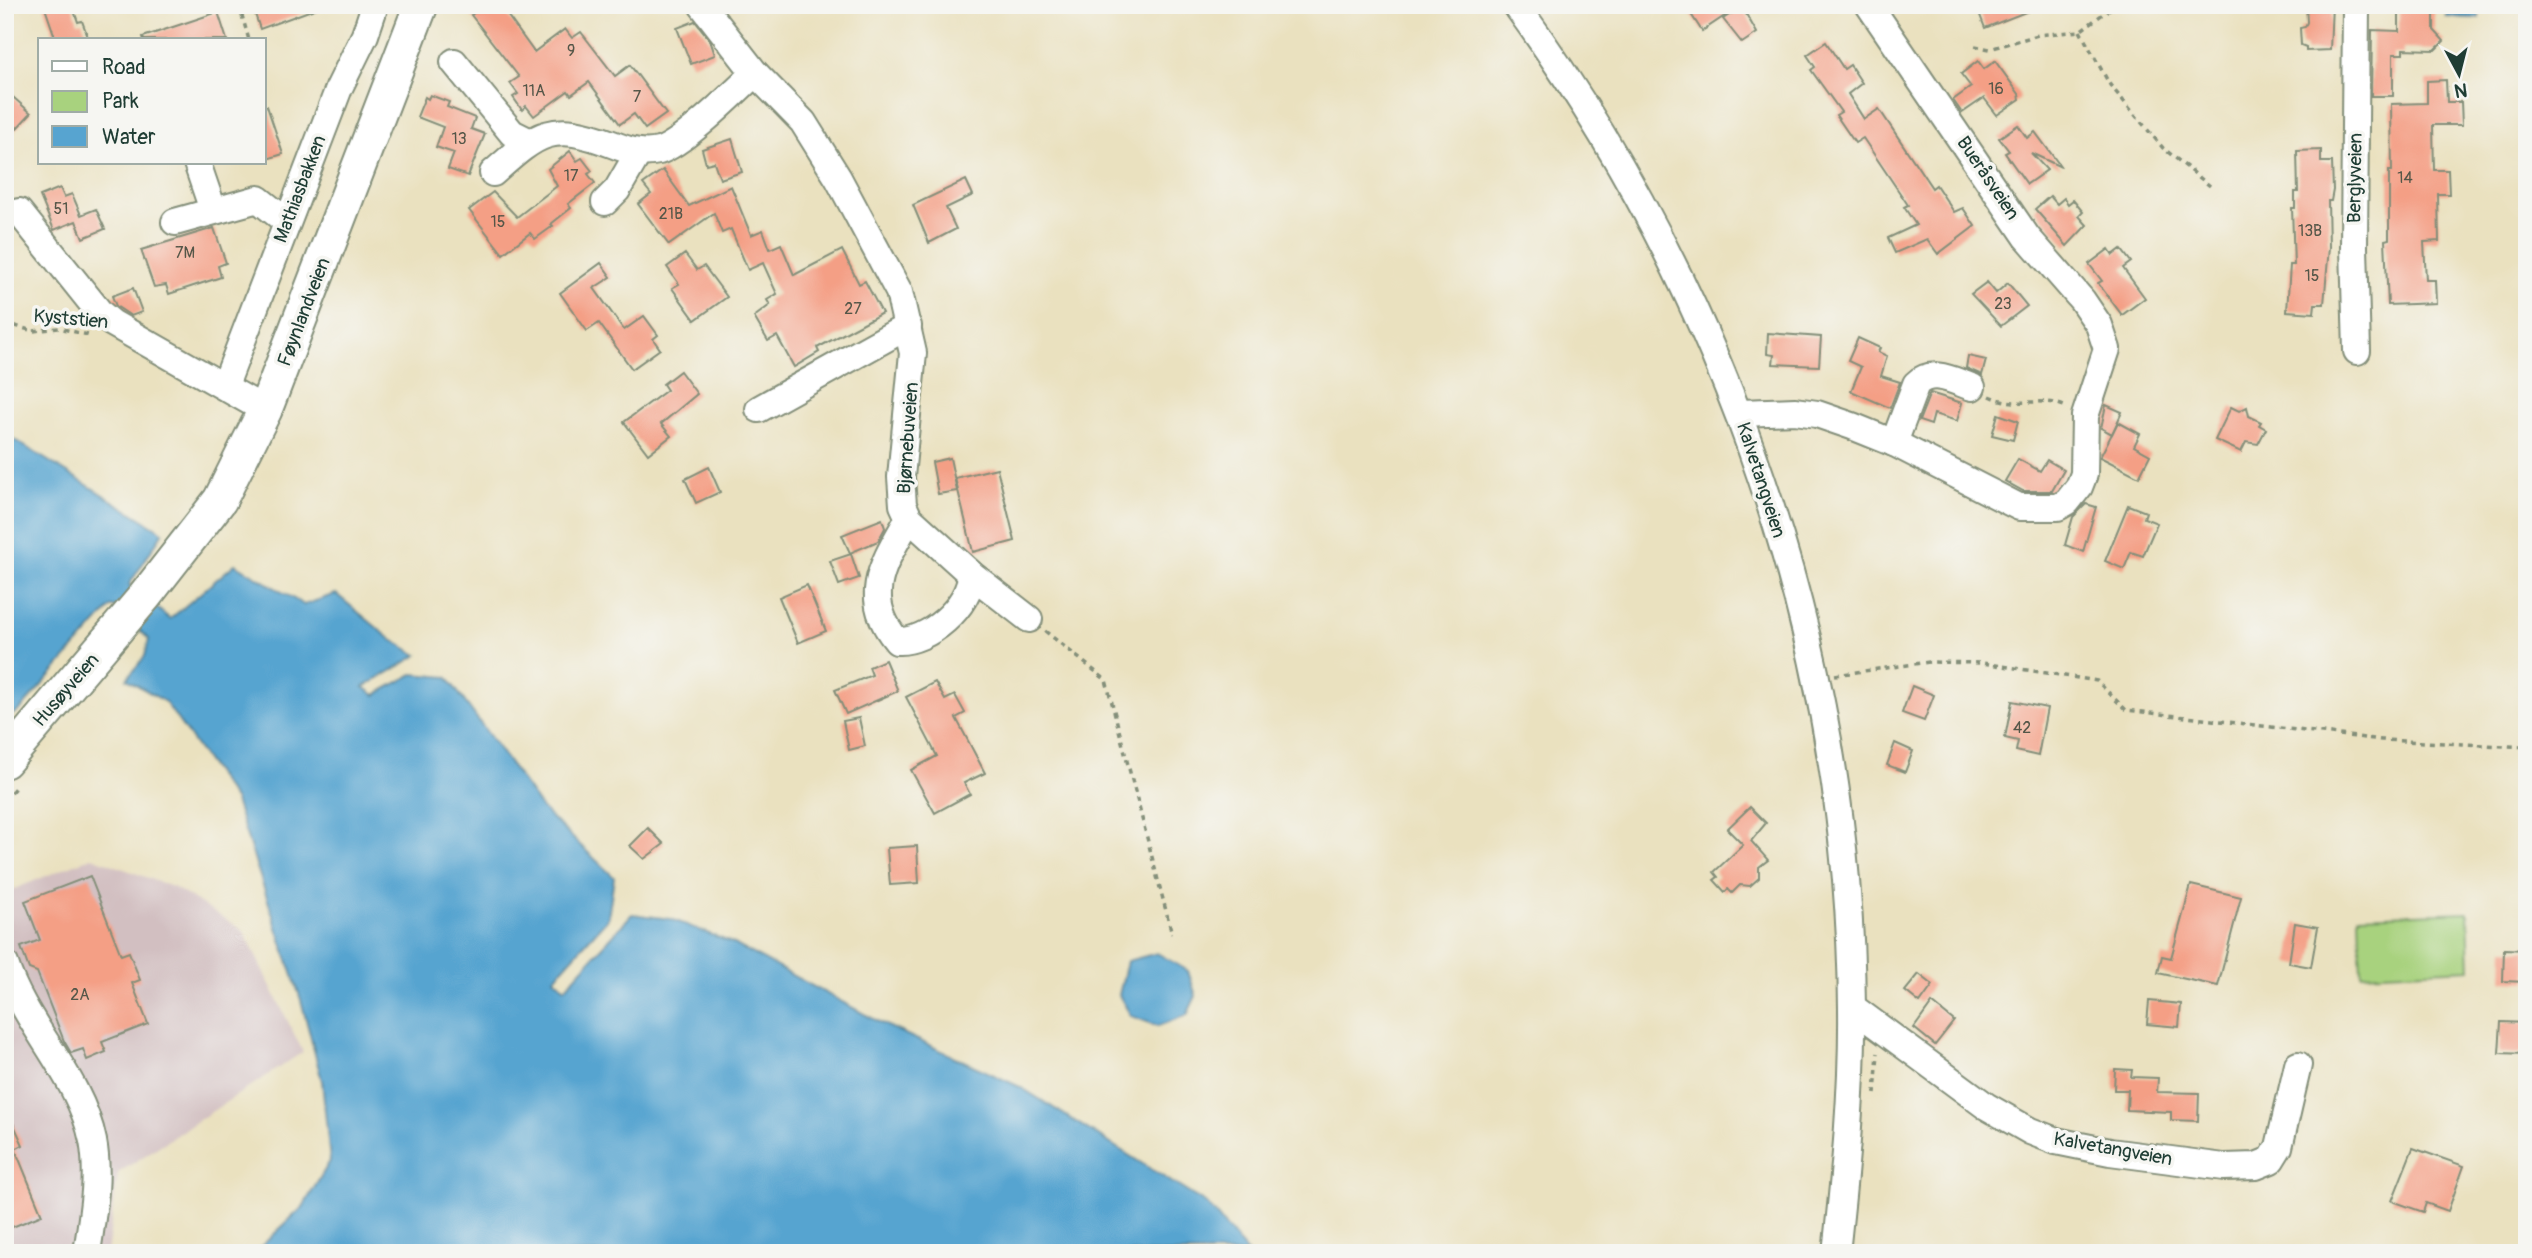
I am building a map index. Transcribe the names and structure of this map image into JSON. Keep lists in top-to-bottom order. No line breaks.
{"streets":{"main road":["Føynlandveien","Husøyveien"],"street":["Bueråsveien","Berglyveien","Mathiasbakken","Bjørnebuveien","Kalvetangveien"],"path":["Kyststien"]},"crossings":[["Føynlandveien","Husøyveien"]],"house_numbers":["9","16","11A","7","13","17","14","51","21B","15","13B","7M","15","23","27","42","2A"],"legend":["Road","Park","Water"],"north":"bottom"}
